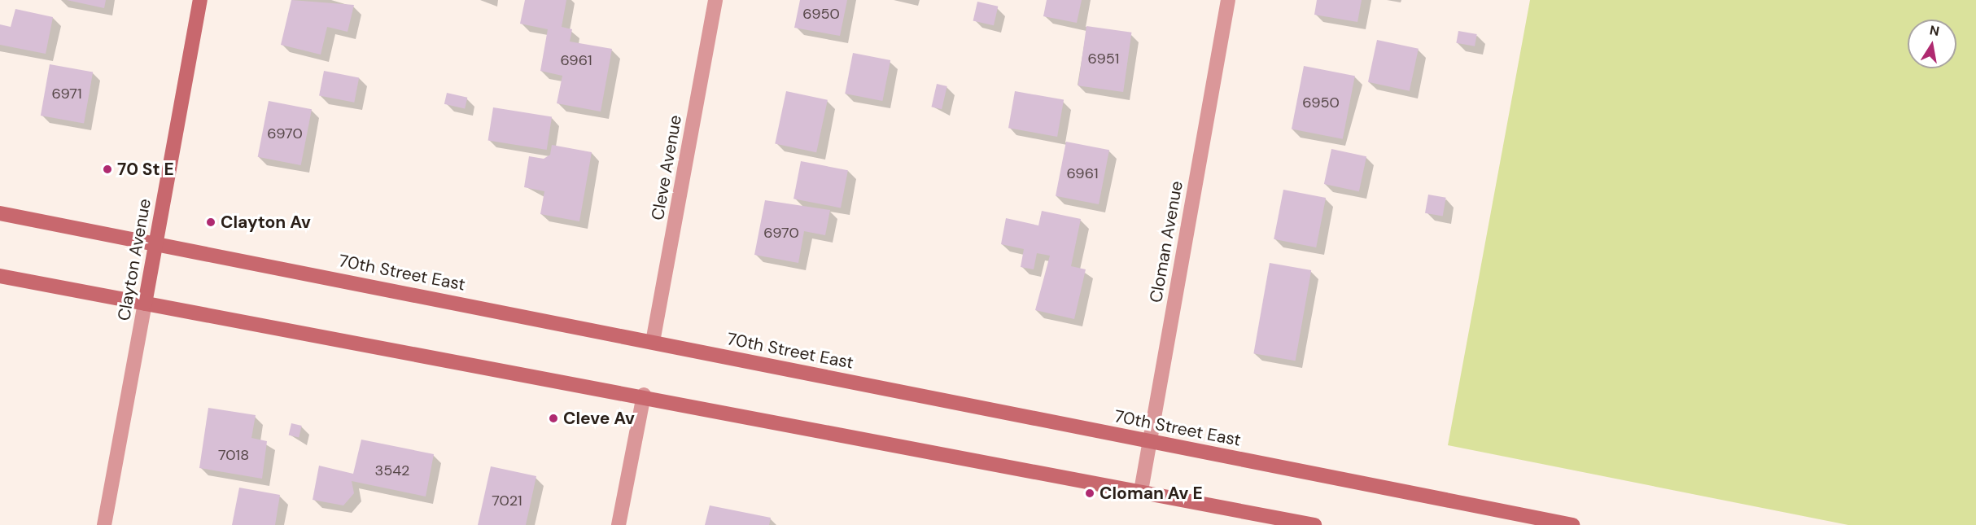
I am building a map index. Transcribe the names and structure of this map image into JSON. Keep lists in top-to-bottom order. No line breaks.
{"streets":{"main road":["Clayton Avenue","70th Street East"],"street":["Cleve Avenue","Cloman Avenue"]},"crossings":[["Cleve Avenue","70th Street East"],["Cloman Avenue","70th Street East"],["Clayton Avenue","70th Street East"]],"places":["70 St E","Clayton Av","Cleve Av","Cloman Av E"],"house_numbers":["6950","6951","6961","6971","6950","6970","6961","6970","7018","3542","7021"],"north":"top"}
